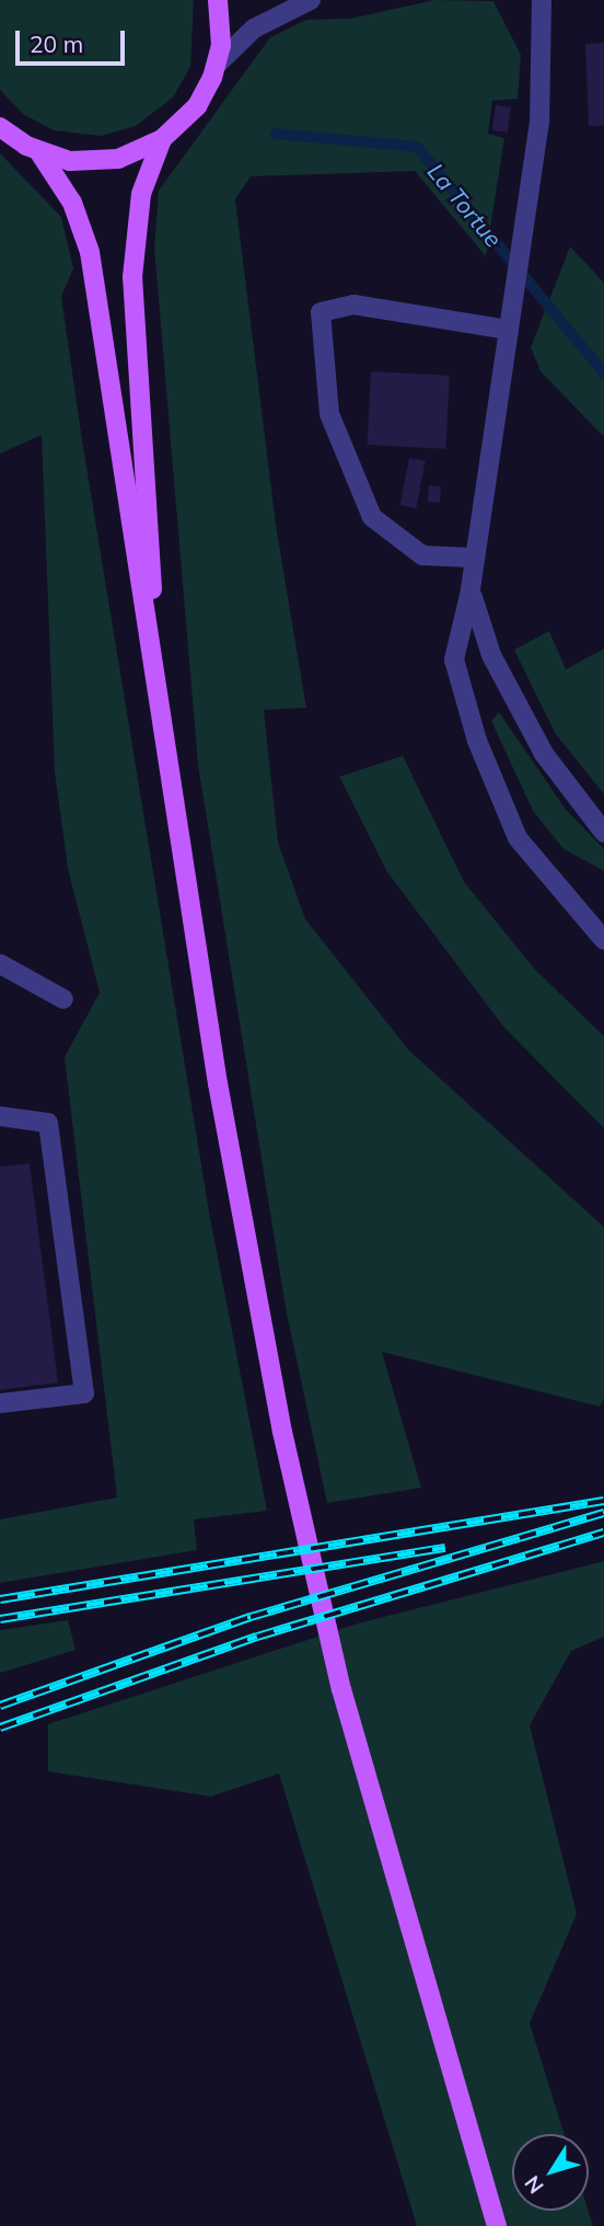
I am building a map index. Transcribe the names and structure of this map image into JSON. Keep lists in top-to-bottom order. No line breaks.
{"water":["La Tortue"],"scale_bar":"20 m","north":"bottom left"}
